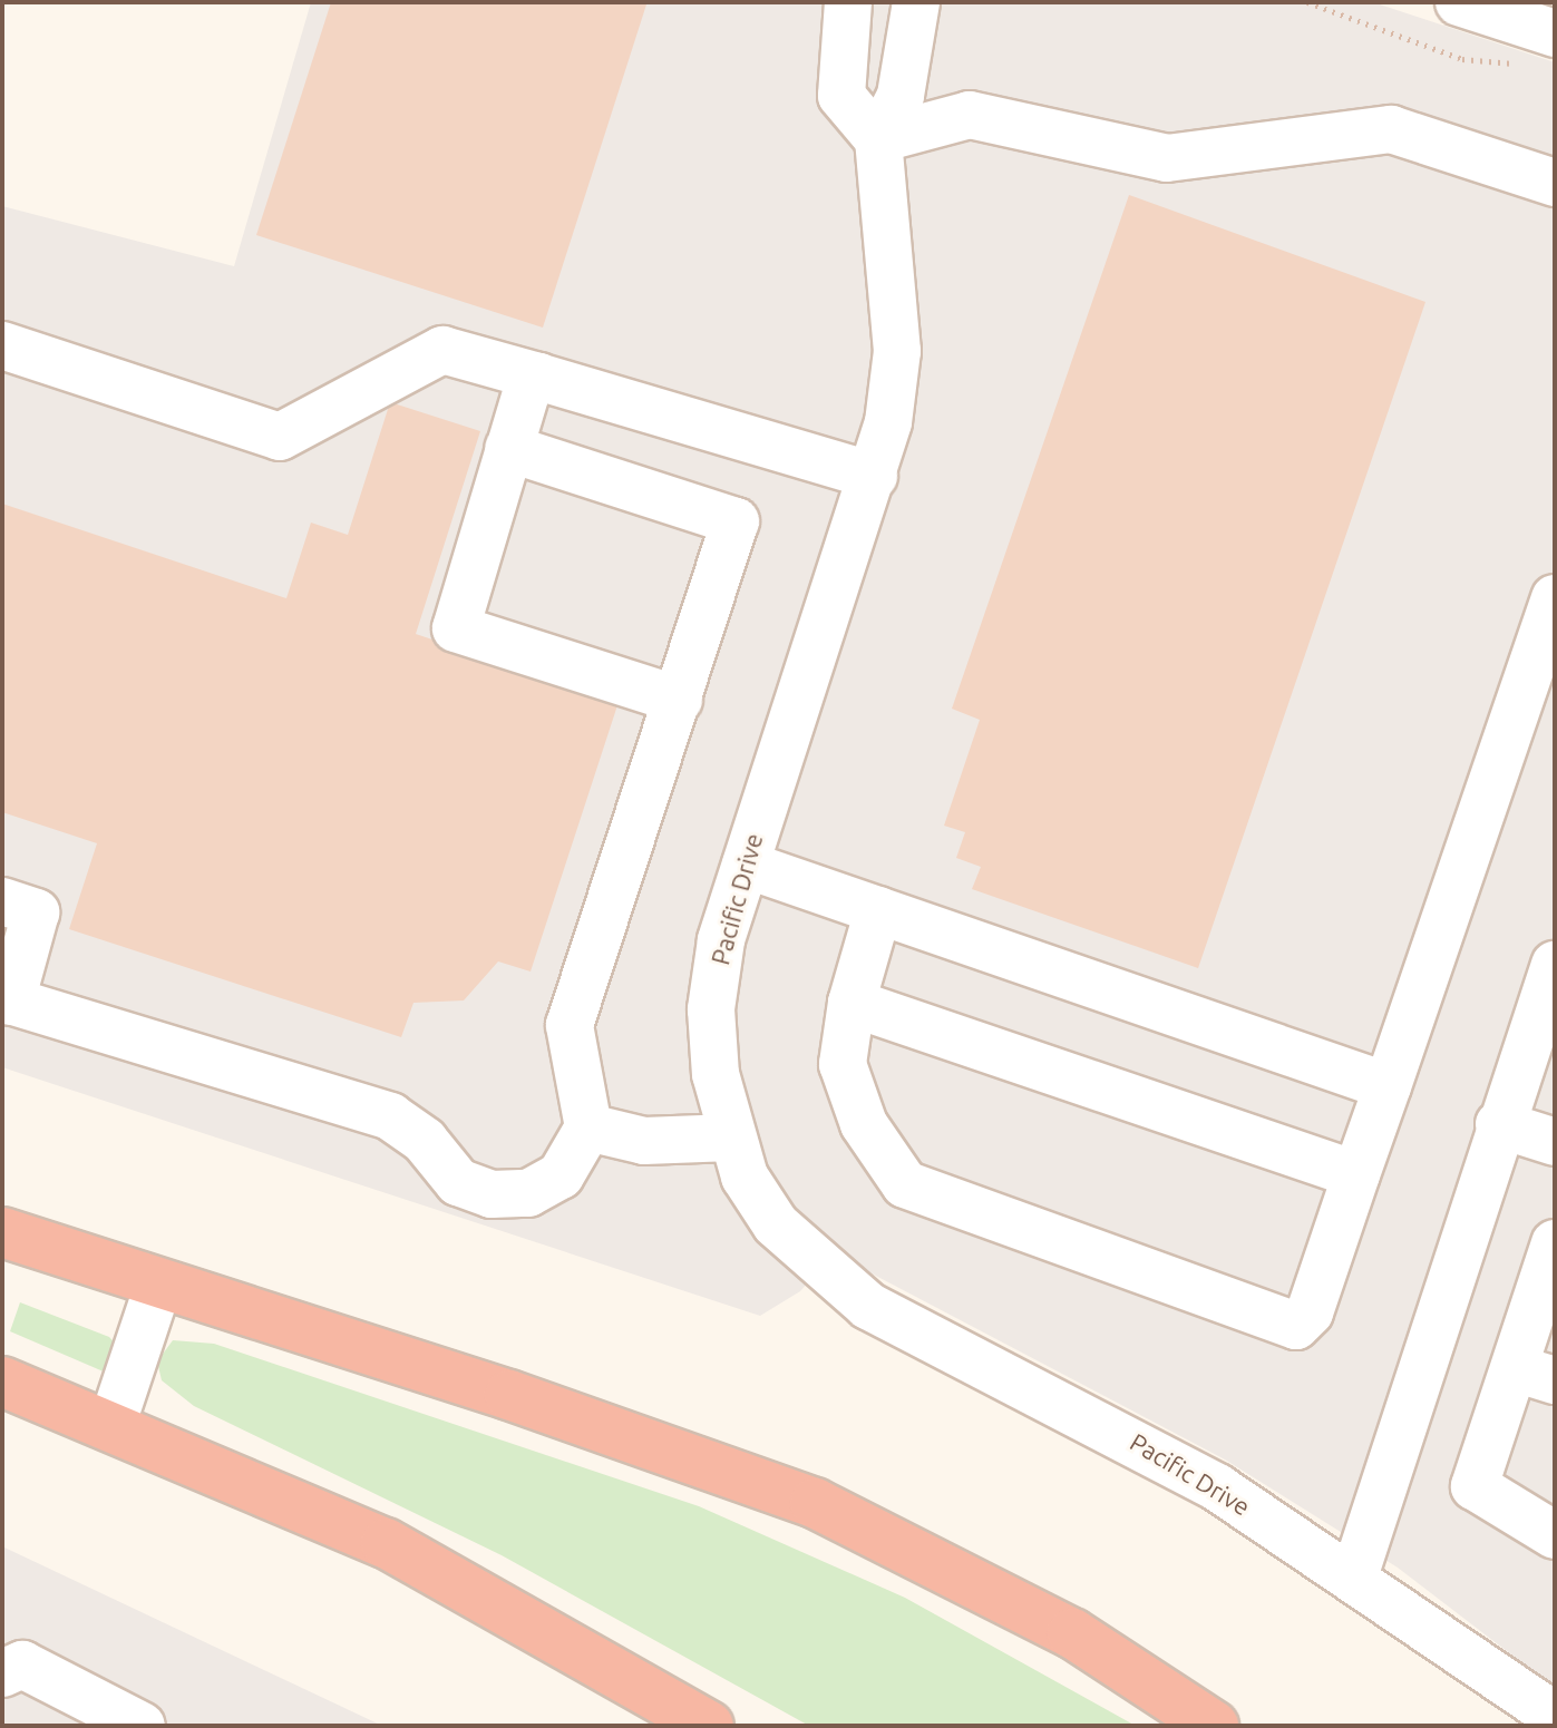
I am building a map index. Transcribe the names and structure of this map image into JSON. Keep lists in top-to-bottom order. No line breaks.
{"streets":{"street":["Pacific Drive"]}}
